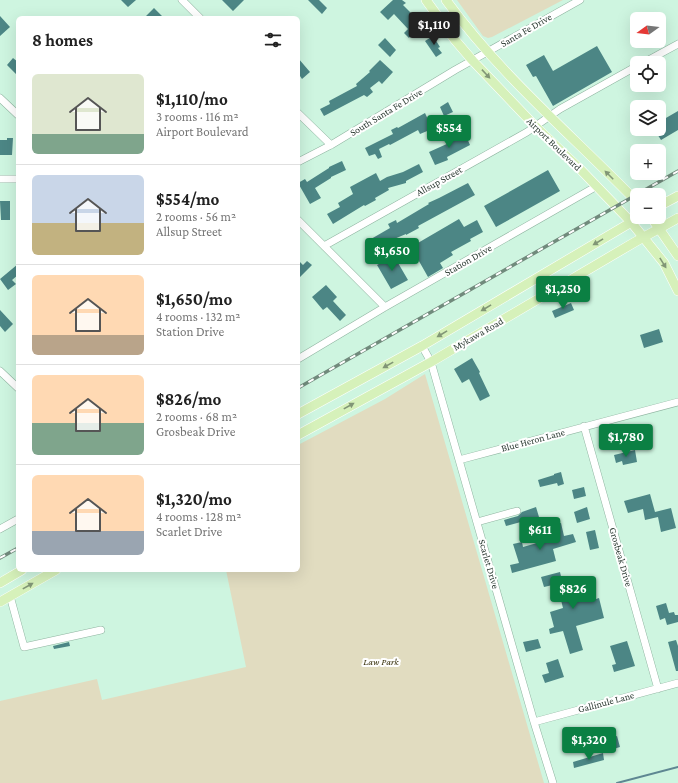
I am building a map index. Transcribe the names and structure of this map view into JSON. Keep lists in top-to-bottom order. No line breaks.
{"streets":{"main road":["Airport Boulevard","Mykawa Road"],"street":["Santa Fe Drive","South Santa Fe Drive","Allsup Street","Station Drive","Blue Heron Lane","Grosbeak Drive","Scarlet Drive","Gallinule Lane"]},"crossings":[["Santa Fe Drive","South Santa Fe Drive"],["Santa Fe Drive","Airport Boulevard"],["South Santa Fe Drive","Airport Boulevard"],["Airport Boulevard","Allsup Street"],["Airport Boulevard","Station Drive"],["Airport Boulevard","Mykawa Road"],["Mykawa Road","Scarlet Drive"],["Blue Heron Lane","Grosbeak Drive"],["Blue Heron Lane","Scarlet Drive"],["Grosbeak Drive","Gallinule Lane"],["Scarlet Drive","Gallinule Lane"]],"parks":["Law Park"],"north":"left","page":{"map_buttons":["+","−"],"price":["$1,110","$554","$1,650","$1,250","$1,780","$611","$826","$1,320"],"heading":"8 homes","list":[{"name":"$1,110/mo","note":"3 rooms · 116 m² · Airport Boulevard"},{"name":"$554/mo","note":"2 rooms · 56 m² · Allsup Street"},{"name":"$1,650/mo","note":"4 rooms · 132 m² · Station Drive"},{"name":"$826/mo","note":"2 rooms · 68 m² · Grosbeak Drive"},{"name":"$1,320/mo","note":"4 rooms · 128 m² · Scarlet Drive"}]}}
